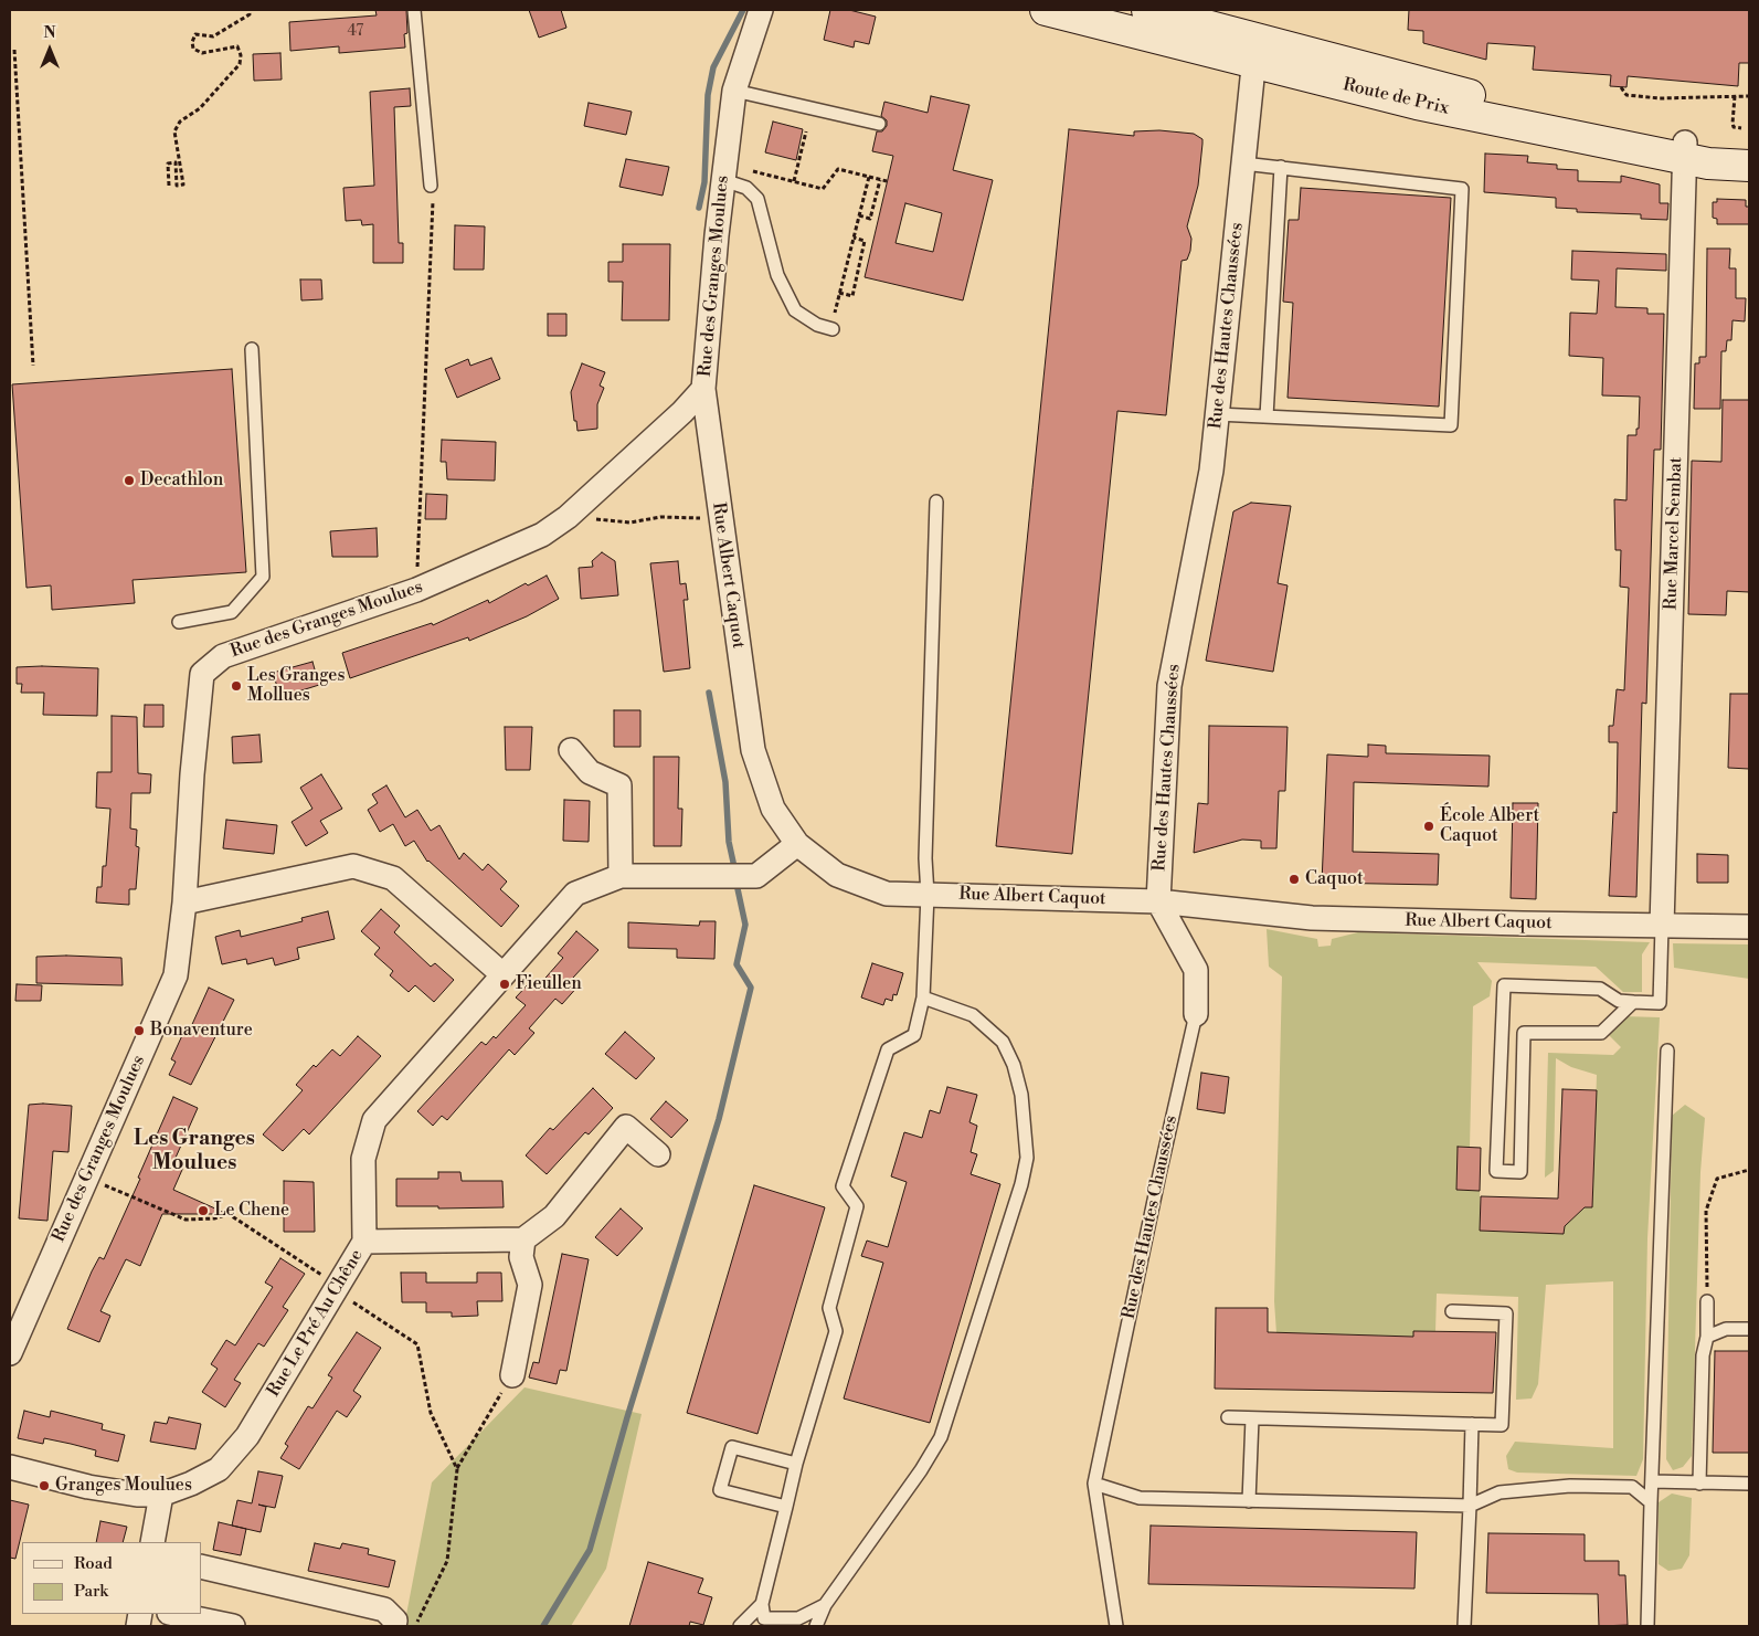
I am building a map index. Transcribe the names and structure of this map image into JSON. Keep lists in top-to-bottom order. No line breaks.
{"streets":{"main road":["Route de Prix"],"street":["Rue des Granges Moulues","Rue des Hautes Chaussées","Rue Marcel Sembat","Rue Albert Caquot","Rue Le Pré Au Chêne"]},"crossings":[["Route de Prix","Rue des Hautes Chaussées"],["Route de Prix","Rue Marcel Sembat"],["Rue des Granges Moulues","Rue Albert Caquot"],["Rue des Hautes Chaussées","Rue Albert Caquot"],["Rue Marcel Sembat","Rue Albert Caquot"],["Rue Albert Caquot","Rue Le Pré Au Chêne"]],"districts":["Les Granges Moulues"],"places":["Decathlon","Les Granges Mollues","École Albert Caquot","Caquot","Fieullen","Bonaventure","Le Chene","Granges Moulues"],"house_numbers":["47"],"legend":["Road","Park"],"north":"top"}
